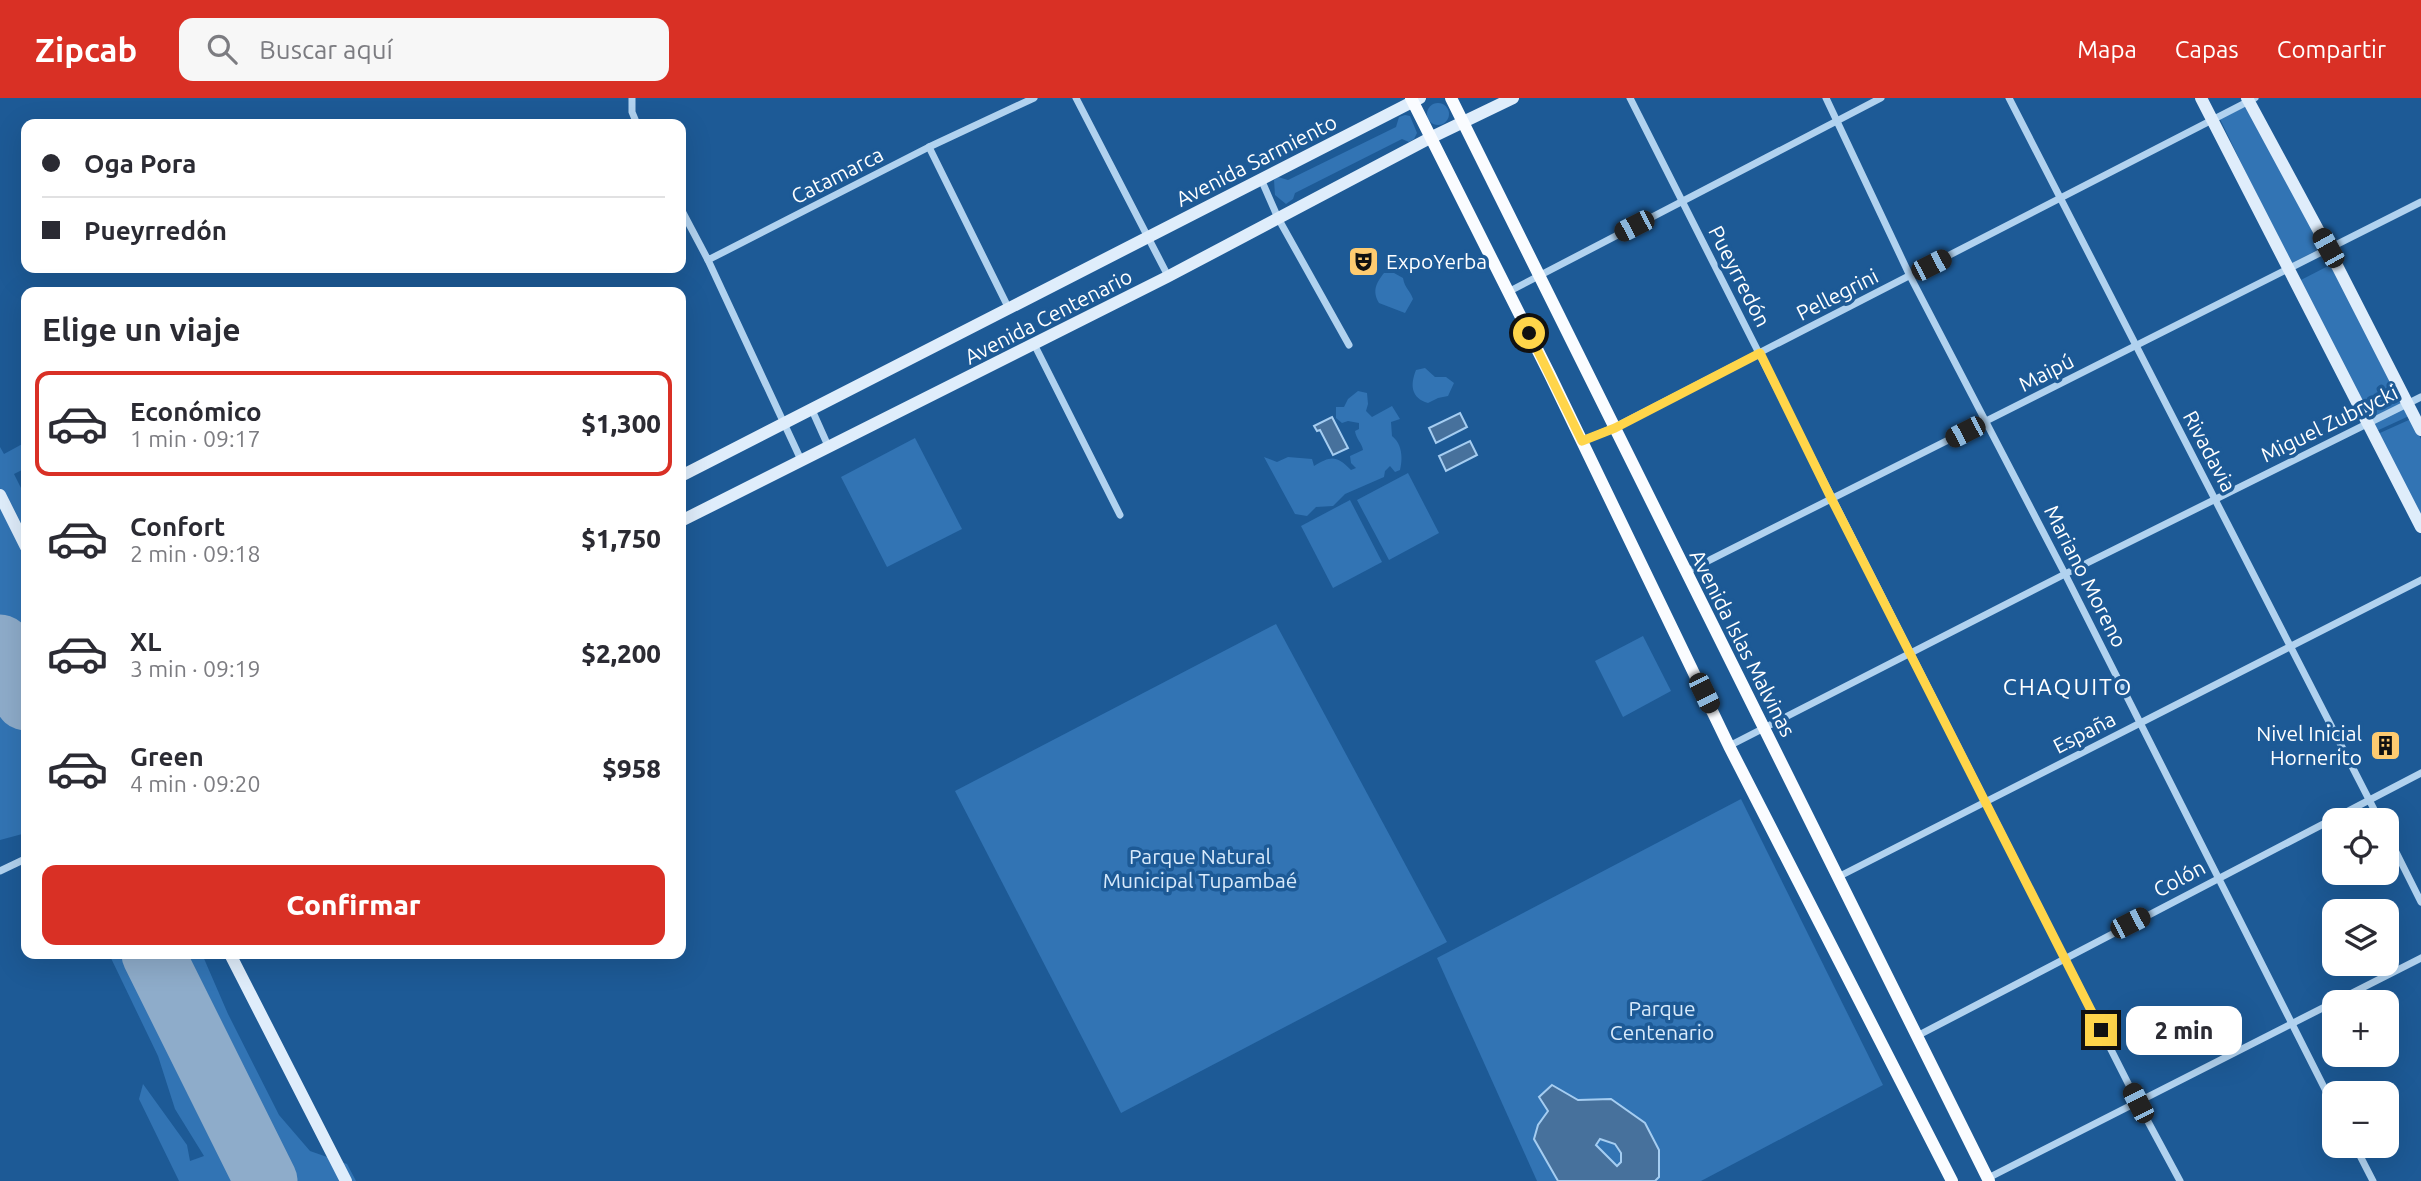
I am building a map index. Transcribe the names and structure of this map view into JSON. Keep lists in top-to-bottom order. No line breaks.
{"streets":{"main road":["Avenida Sarmiento","Avenida Centenario","Avenida Islas Malvinas"],"street":["Catamarca","Pueyrredón","Pellegrini","Maipú","Miguel Zubrycki","Rivadavia","Mariano Moreno","España","Colón"]},"crossings":[["Avenida Sarmiento","Avenida Centenario"],["Pueyrredón","Pellegrini"],["Pueyrredón","Maipú"],["Pueyrredón","Miguel Zubrycki"],["Pueyrredón","España"],["Pueyrredón","Colón"],["Pellegrini","Rivadavia"],["Pellegrini","Mariano Moreno"],["Pellegrini","Avenida Islas Malvinas"],["Maipú","Rivadavia"],["Maipú","Mariano Moreno"],["Maipú","Avenida Islas Malvinas"],["Miguel Zubrycki","Rivadavia"],["Miguel Zubrycki","Mariano Moreno"],["Miguel Zubrycki","Avenida Islas Malvinas"],["Rivadavia","España"],["Rivadavia","Colón"],["Mariano Moreno","España"],["Mariano Moreno","Colón"],["Avenida Islas Malvinas","España"],["Avenida Islas Malvinas","Colón"]],"districts":["CHAQUITO"],"parks":["Parque Natural Municipal Tupambaé","Parque Centenario"],"places":{"theatre":["ExpoYerba"],"building":["Nivel Inicial Hornerito"]},"page":{"header":"Zipcab","search":"Buscar aquí","nav":["Mapa","Capas","Compartir"],"banner":["Oga Pora","Pueyrredón"],"heading":"Elige un viaje","list":[{"name":"Económico","note":"1 min · 09:17","value":"$1,300"},{"name":"Confort","note":"2 min · 09:18","value":"$1,750"},{"name":"XL","note":"3 min · 09:19","value":"$2,200"},{"name":"Green","note":"4 min · 09:20","value":"$958"}],"map_buttons":["+","−"],"buttons":"Confirmar","bubble":"2 min"}}
